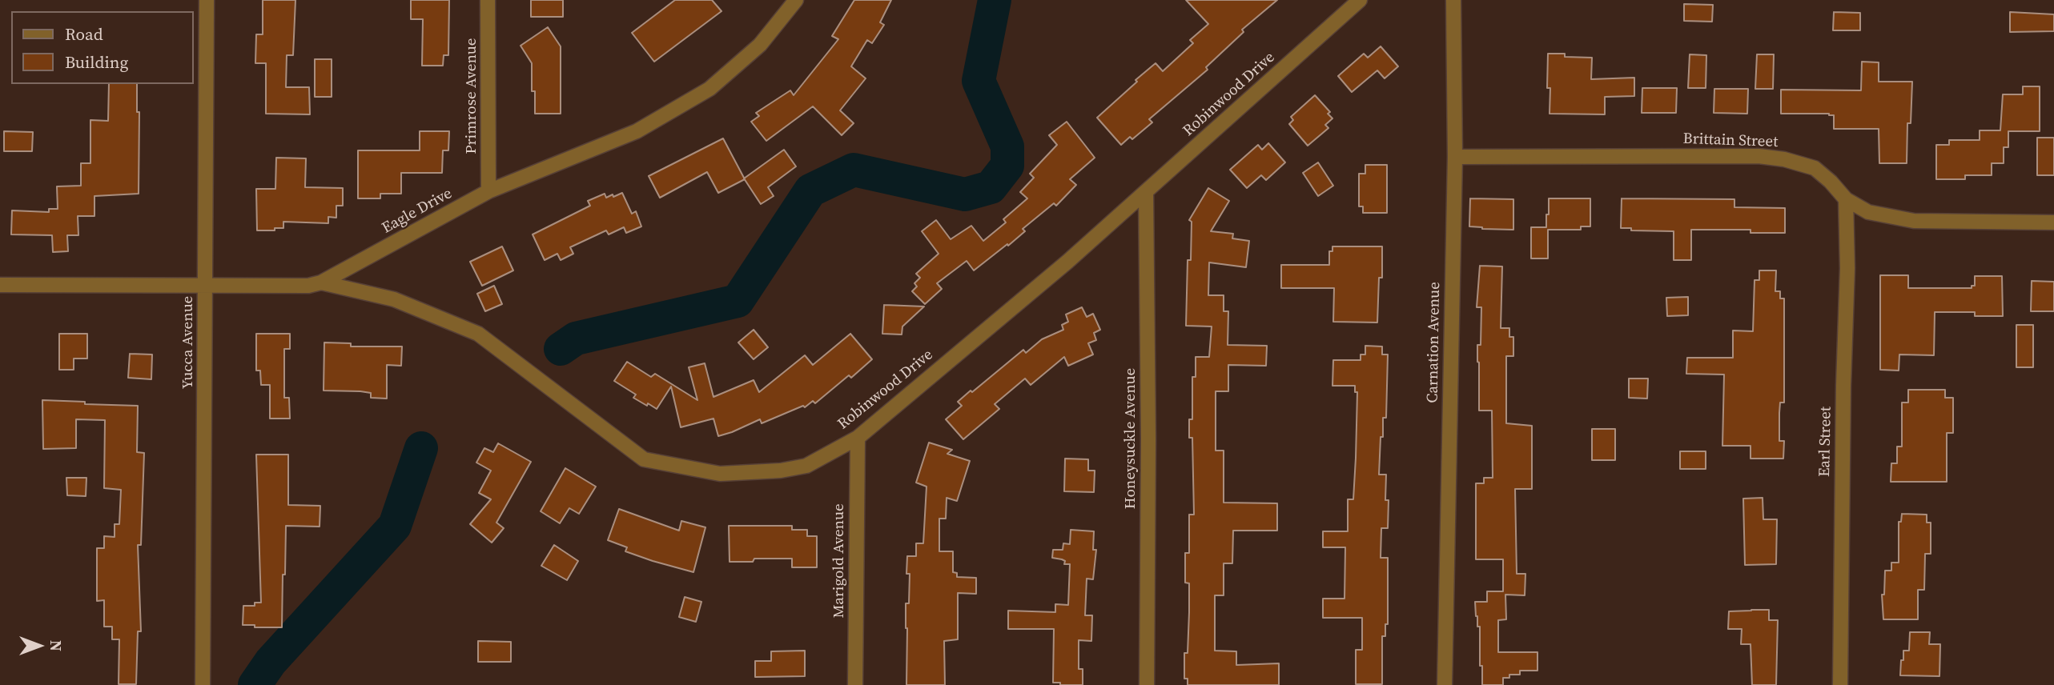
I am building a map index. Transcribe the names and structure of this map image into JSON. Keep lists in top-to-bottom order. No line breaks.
{"streets":{"street":["Robinwood Drive","Primrose Avenue","Brittain Street","Eagle Drive","Yucca Avenue","Carnation Avenue","Honeysuckle Avenue","Earl Street","Marigold Avenue"]},"crossings":[["Robinwood Drive","Eagle Drive"],["Robinwood Drive","Honeysuckle Avenue"],["Robinwood Drive","Marigold Avenue"],["Primrose Avenue","Eagle Drive"],["Brittain Street","Carnation Avenue"],["Brittain Street","Earl Street"],["Eagle Drive","Yucca Avenue"]],"legend":["Road","Building"],"north":"right"}
